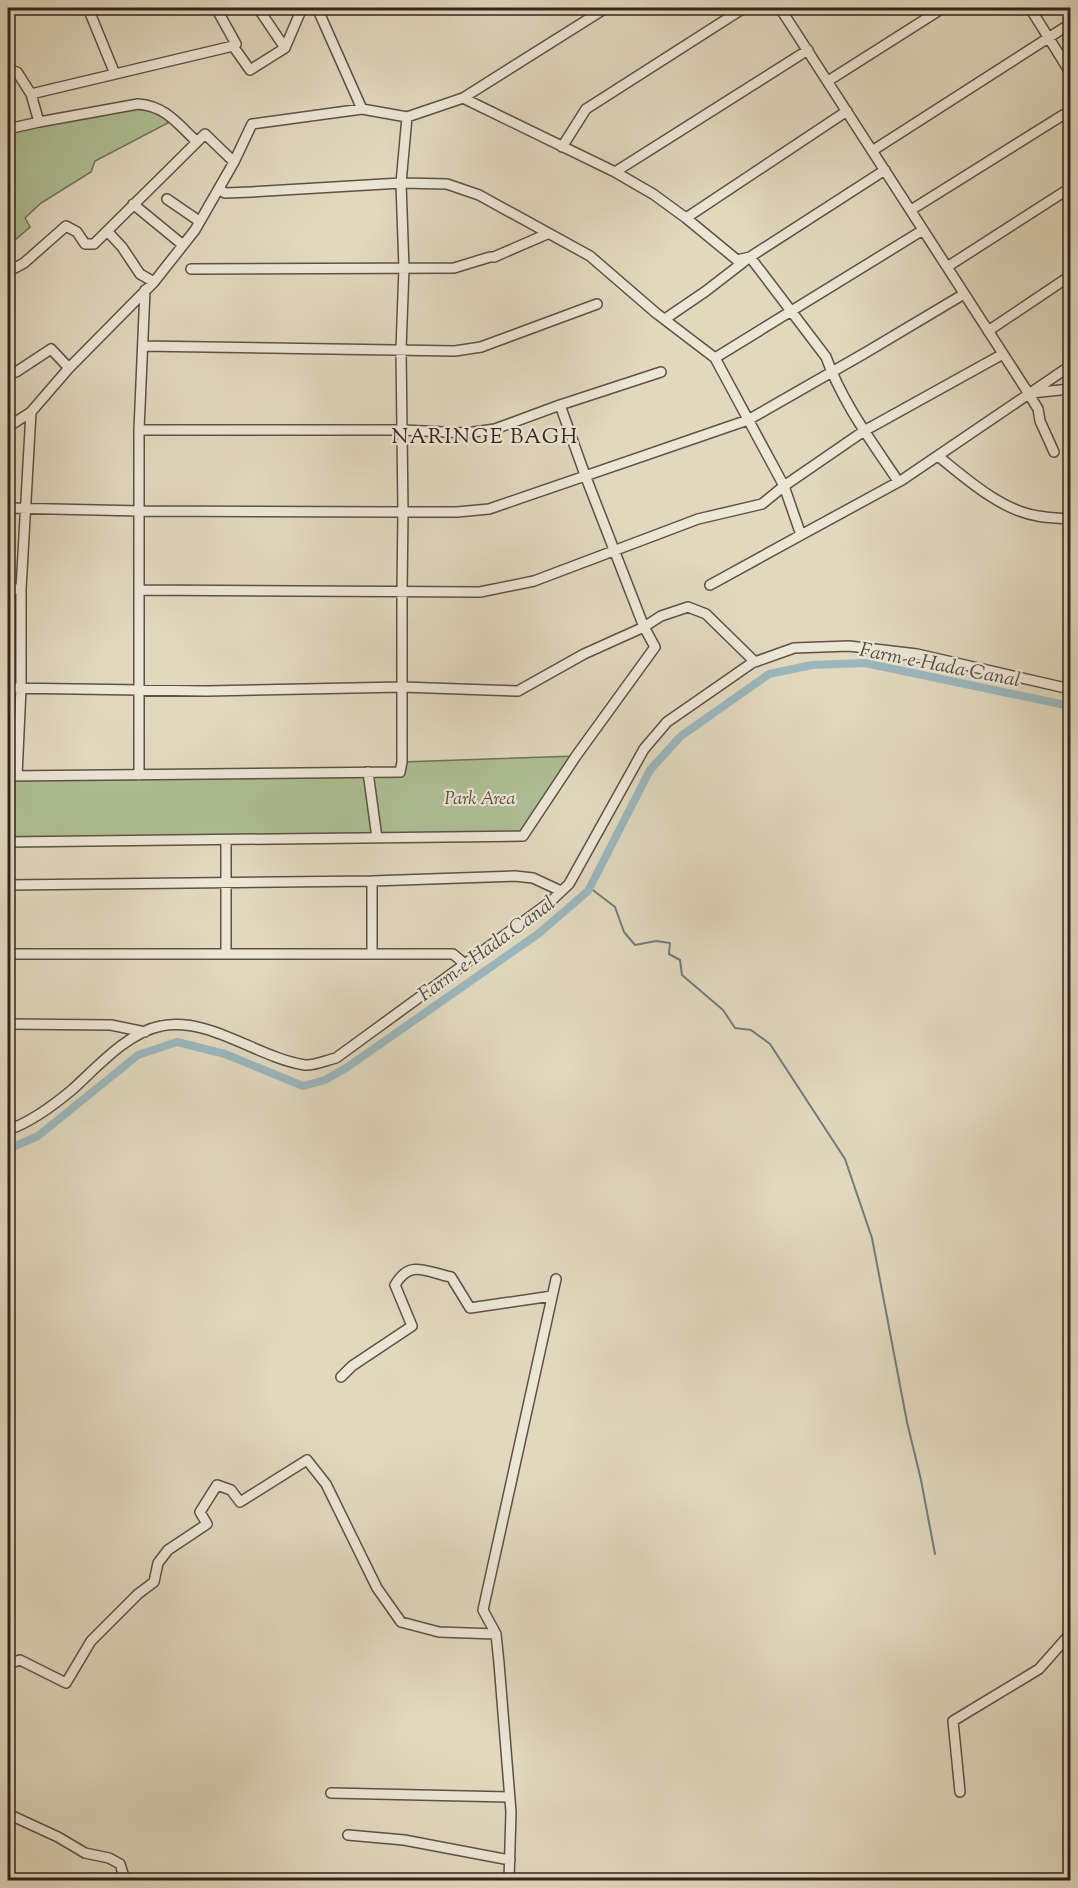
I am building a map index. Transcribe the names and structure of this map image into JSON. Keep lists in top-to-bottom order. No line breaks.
{"districts":["NARINGE BAGH"],"water":["Farm-e-Hada Canal"],"parks":["Park Area"]}
